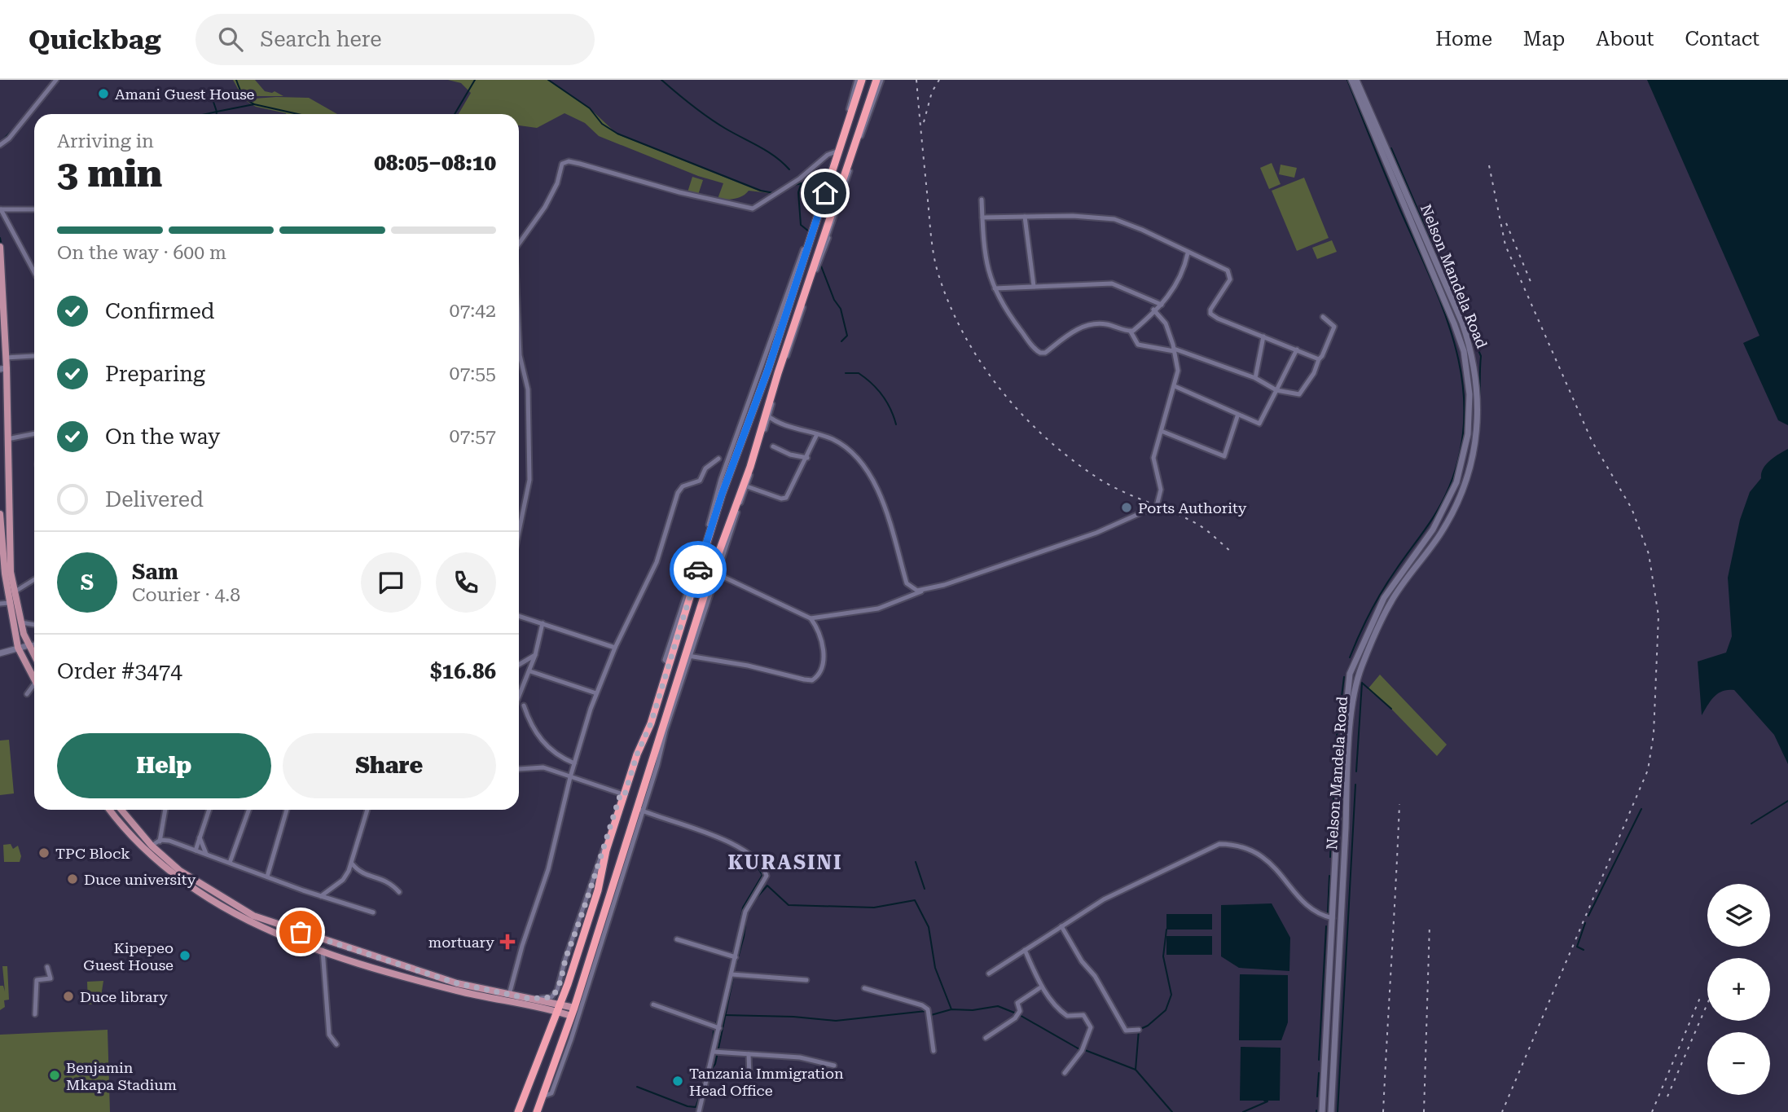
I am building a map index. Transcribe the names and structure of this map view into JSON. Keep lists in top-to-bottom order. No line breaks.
{"streets":{"main road":["Nelson Mandela Road"]},"districts":["KURASINI"],"places":{"other":["Amani Guest House","Ports Authority","TPC Block","Duce university","Kipepeo Guest House","Duce library","Benjamin Mkapa Stadium","Tanzania Immigration Head Office"],"health":["mortuary"]},"page":{"header":"Quickbag","search":"Search here","nav":["Home","Map","About","Contact"],"heading":["3 min","Arriving in","08:05–08:10"],"panel":["Sam","Courier · 4.8","Order #3474","$16.86"],"bar":"On the way · 600 m","list":[["Confirmed","07:42"],["Preparing","07:55"],["On the way","07:57"],"Delivered"],"round":"S","buttons":["Help","Share"],"map_buttons":["+","−"]}}
